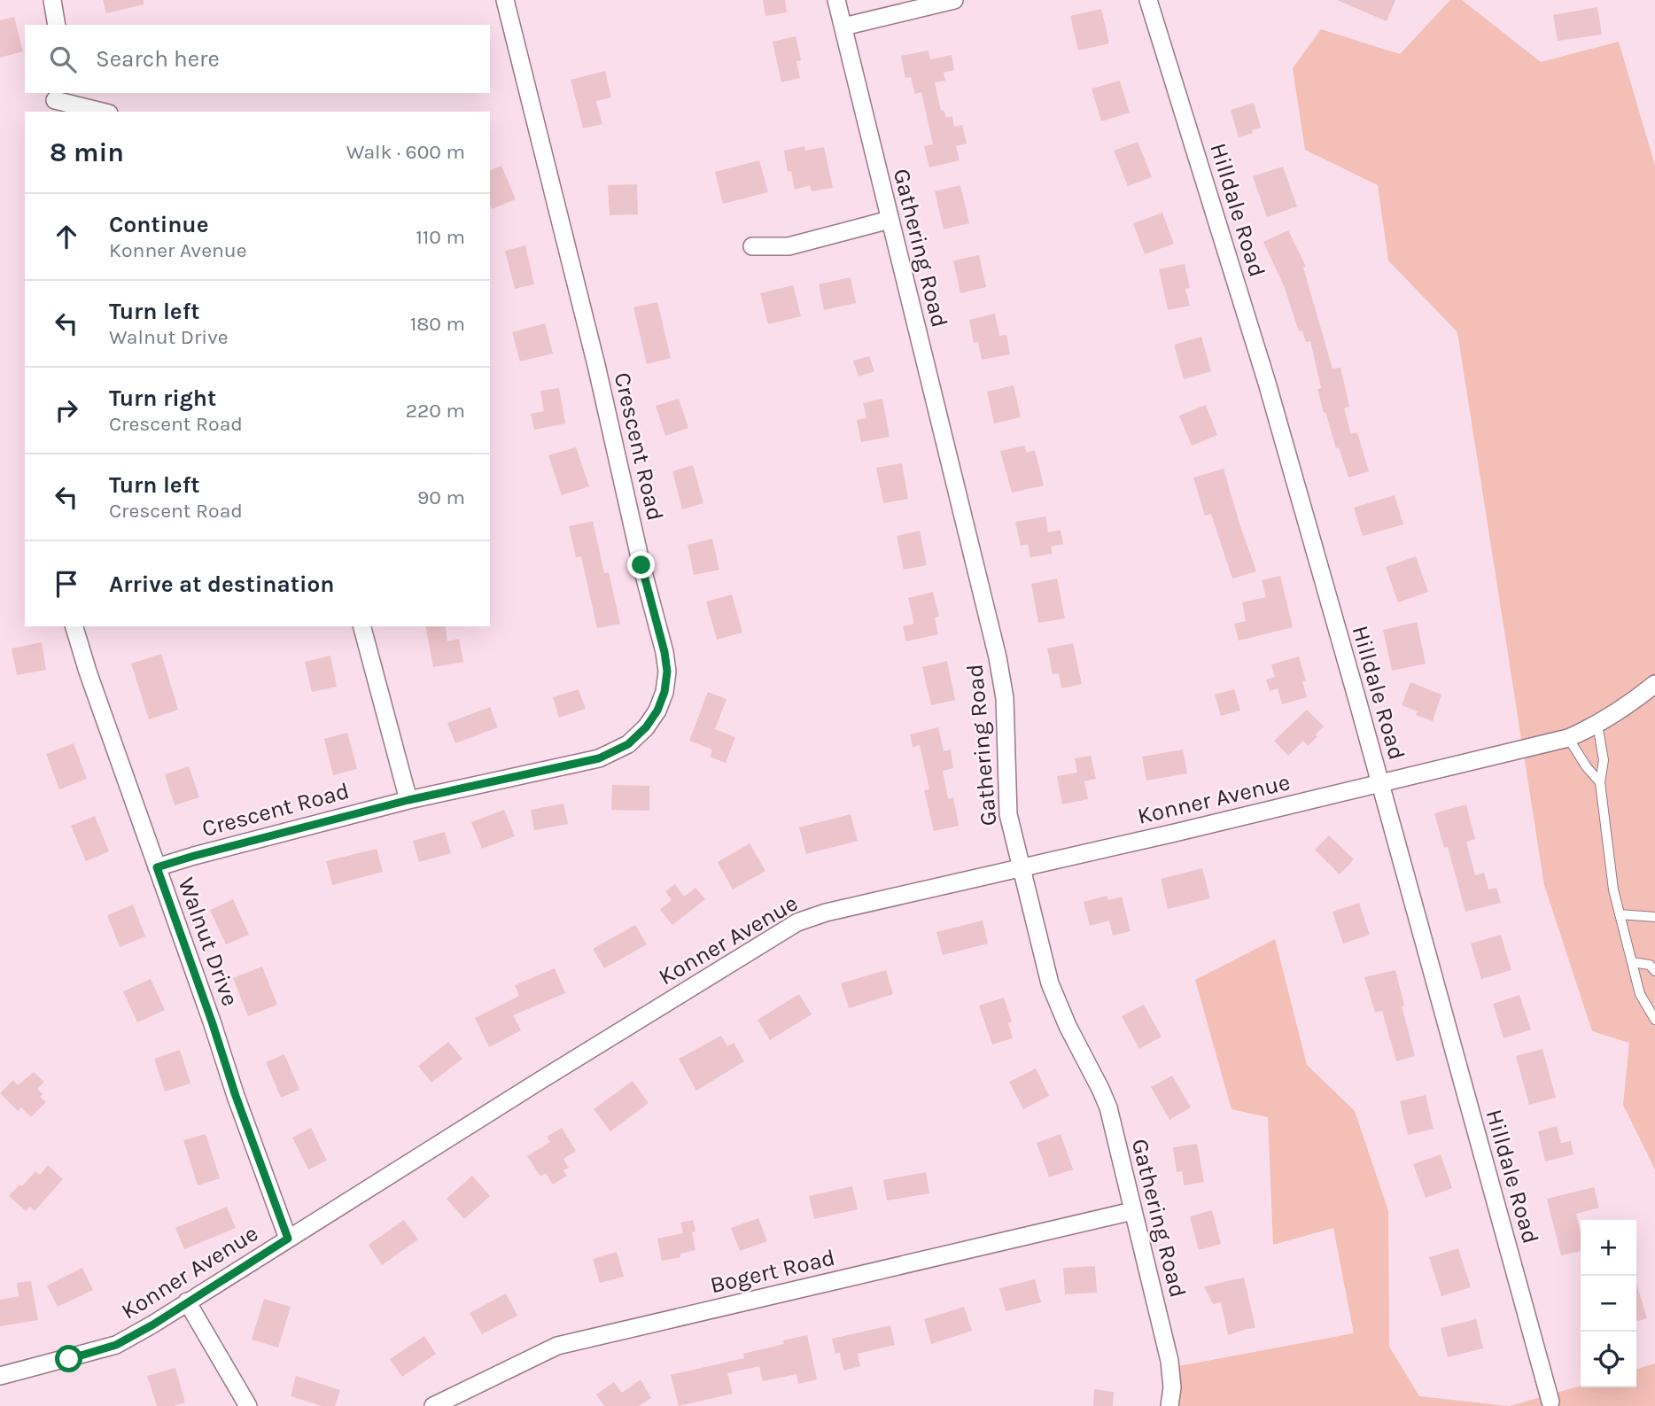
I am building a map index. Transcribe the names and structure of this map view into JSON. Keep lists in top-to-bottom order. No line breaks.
{"streets":{"street":["Hilldale Road","Gathering Road","Crescent Road","Konner Avenue","Walnut Drive","Bogert Road"]},"crossings":[["Hilldale Road","Konner Avenue"],["Gathering Road","Konner Avenue"],["Gathering Road","Bogert Road"],["Crescent Road","Walnut Drive"],["Konner Avenue","Walnut Drive"]],"page":{"search":"Search here","heading":["8 min","Walk · 600 m"],"list":[["Continue","Konner Avenue","110 m"],["Turn left","Walnut Drive","180 m"],["Turn right","Crescent Road","220 m"],["Turn left","Crescent Road","90 m"],"Arrive at destination"],"map_buttons":["+","−"]}}
